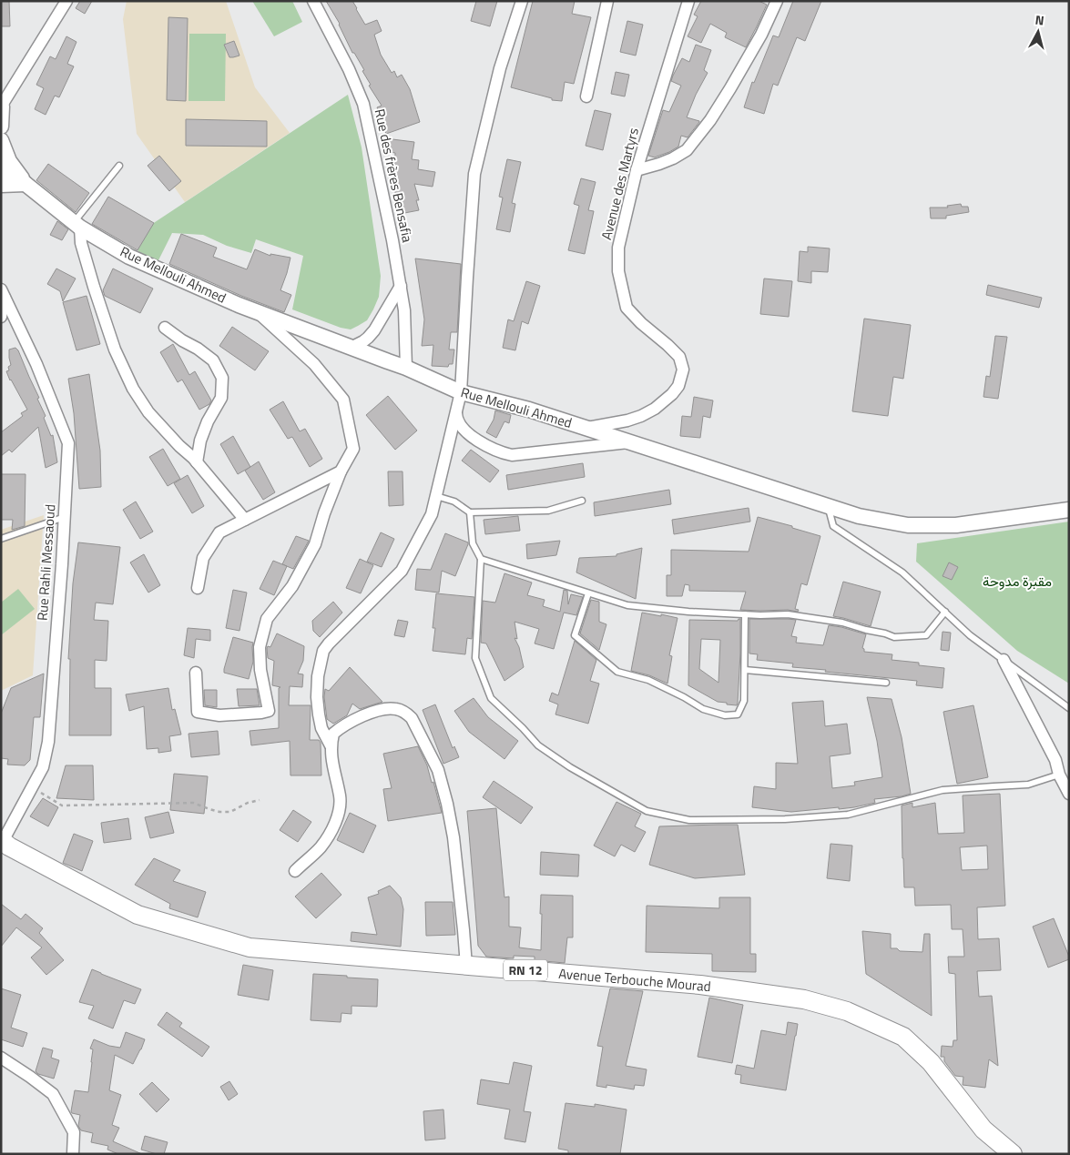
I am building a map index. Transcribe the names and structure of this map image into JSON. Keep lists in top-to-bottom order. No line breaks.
{"streets":{"main road":["RN 12","Avenue Terbouche Mourad"],"street":["Rue des frères Bensafia","Avenue des Martyrs","Rue Mellouli Ahmed","Rue Rahli Messaoud"]},"crossings":[["Rue des frères Bensafia","Rue Mellouli Ahmed"],["Avenue des Martyrs","Rue Mellouli Ahmed"],["Rue Rahli Messaoud","Avenue Terbouche Mourad"]],"parks":["مقبرة مدوحة"],"north":"top"}
